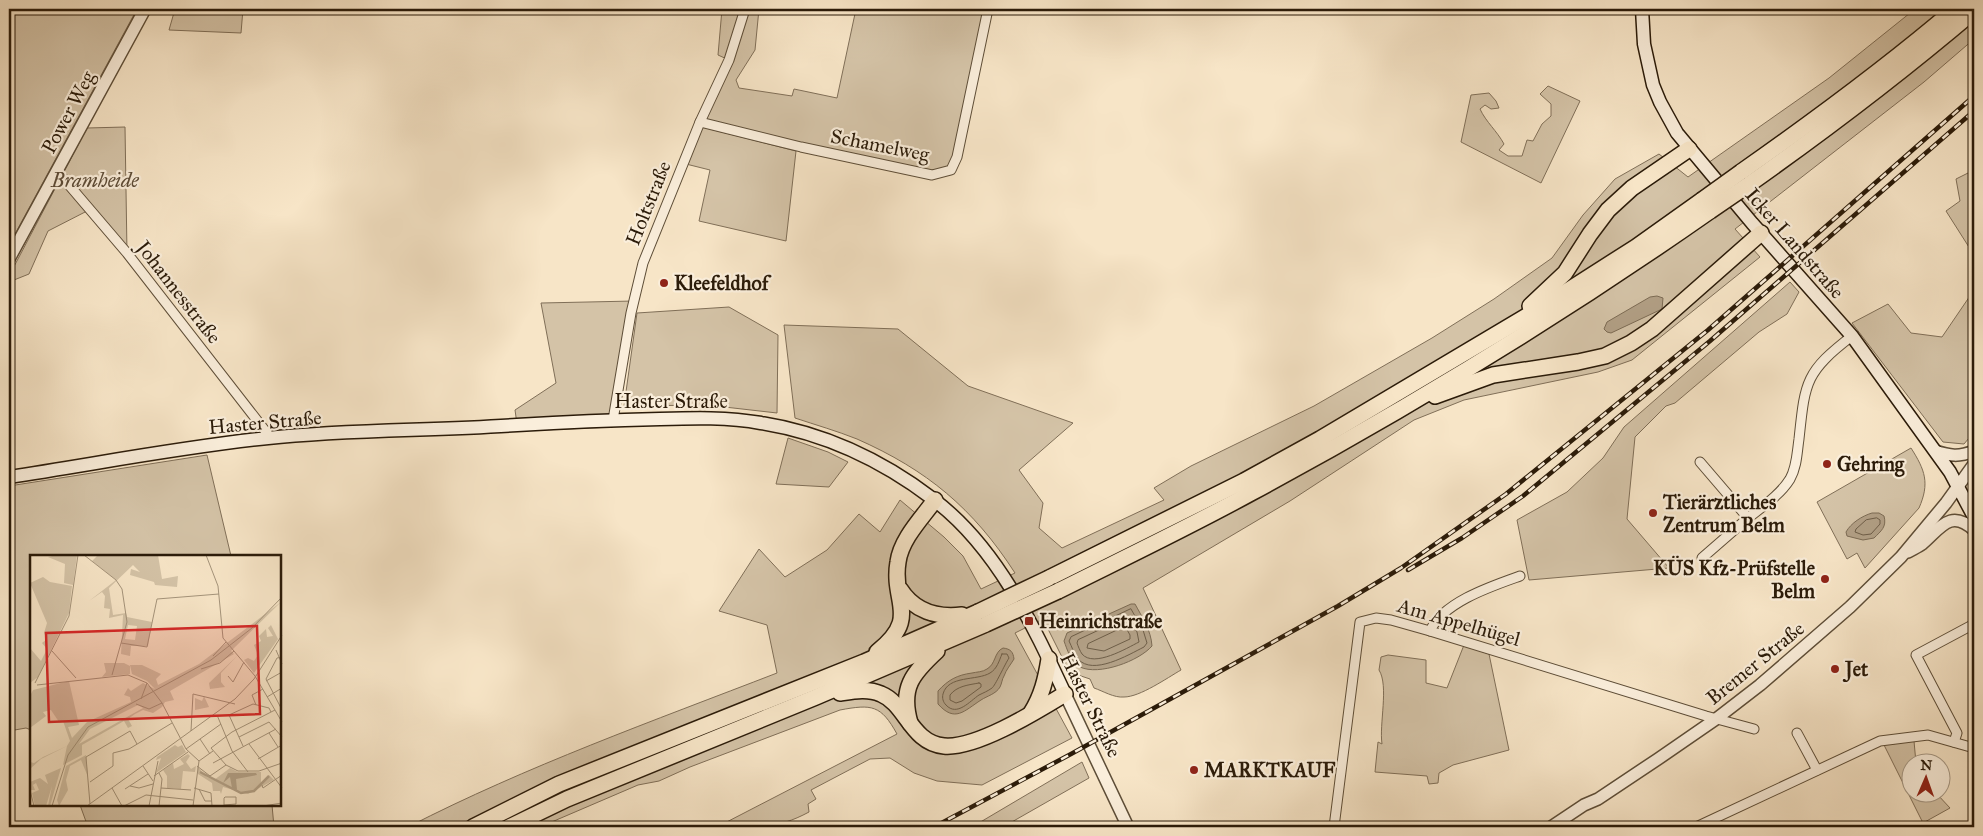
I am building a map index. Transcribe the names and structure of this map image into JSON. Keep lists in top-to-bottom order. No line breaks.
{"streets":{"main road":["Icker Landstraße","Haster Straße"],"street":["Power Weg","Schamelweg","Holtstraße","Johannesstraße","Am Appelhügel","Bremer Straße"]},"crossings":[["Power Weg","Johannesstraße"],["Schamelweg","Holtstraße"],["Holtstraße","Haster Straße"],["Icker Landstraße","Bremer Straße"],["Johannesstraße","Haster Straße"],["Am Appelhügel","Bremer Straße"]],"parks":["Bramheide"],"places":{"other":["Kleefeldhof","Gehring","Tierärztliches Zentrum Belm","KÜS Kfz-Prüfstelle Belm","Jet","MARKTKAUF"],"transit":["Heinrichstraße"]},"north":"top"}
